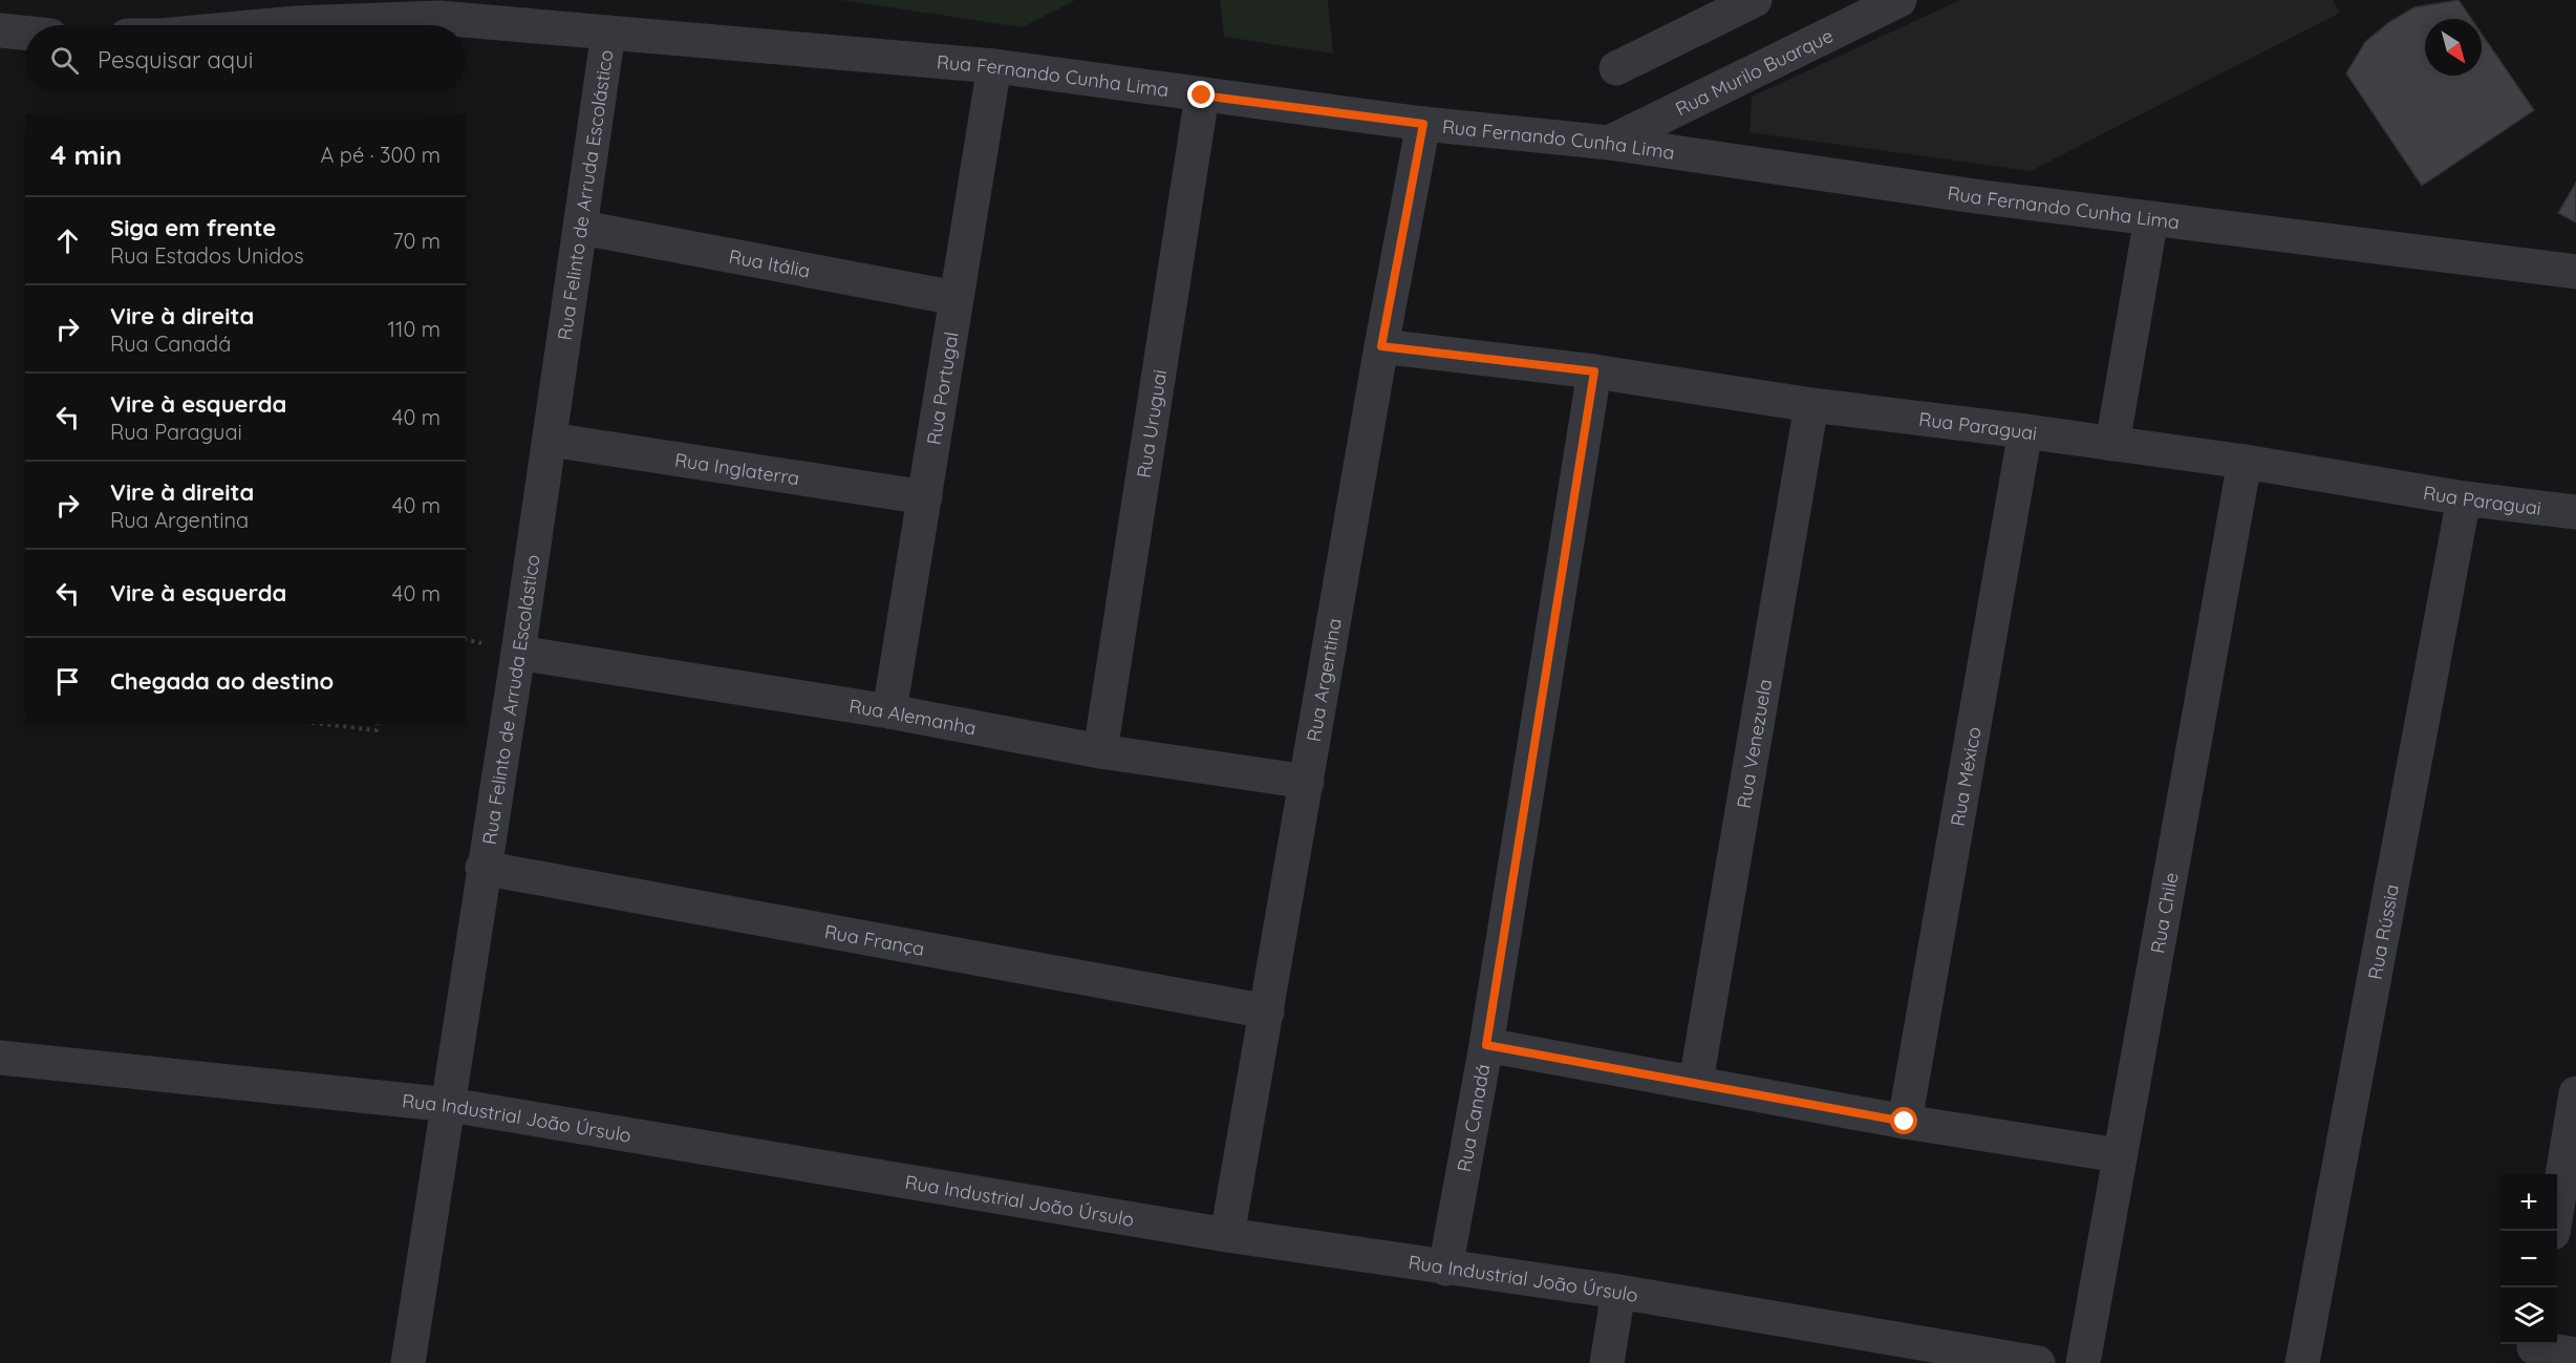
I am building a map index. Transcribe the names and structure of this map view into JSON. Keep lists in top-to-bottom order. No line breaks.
{"streets":{"street":["Rua Murilo Buarque","Rua Fernando Cunha Lima","Rua Felinto de Arruda Escolástico","Rua Itália","Rua Portugal","Rua Uruguai","Rua Paraguai","Rua Inglaterra","Rua Argentina","Rua Alemanha","Rua Venezuela","Rua México","Rua Chile","Rua Rússia","Rua França","Rua Industrial João Úrsulo","Rua Canadá"]},"crossings":[["Rua Murilo Buarque","Rua Fernando Cunha Lima"],["Rua Fernando Cunha Lima","Rua Felinto de Arruda Escolástico"],["Rua Fernando Cunha Lima","Rua Portugal"],["Rua Fernando Cunha Lima","Rua Uruguai"],["Rua Fernando Cunha Lima","Rua Argentina"],["Rua Felinto de Arruda Escolástico","Rua Itália"],["Rua Felinto de Arruda Escolástico","Rua Inglaterra"],["Rua Felinto de Arruda Escolástico","Rua Alemanha"],["Rua Felinto de Arruda Escolástico","Rua França"],["Rua Felinto de Arruda Escolástico","Rua Industrial João Úrsulo"],["Rua Itália","Rua Portugal"],["Rua Portugal","Rua Inglaterra"],["Rua Portugal","Rua Alemanha"],["Rua Uruguai","Rua Alemanha"],["Rua Paraguai","Rua Argentina"],["Rua Paraguai","Rua Venezuela"],["Rua Paraguai","Rua México"],["Rua Paraguai","Rua Chile"],["Rua Paraguai","Rua Rússia"],["Rua Paraguai","Rua Canadá"],["Rua Argentina","Rua Alemanha"],["Rua Argentina","Rua França"],["Rua Argentina","Rua Industrial João Úrsulo"],["Rua Industrial João Úrsulo","Rua Canadá"]],"north":"bottom right","page":{"search":"Pesquisar aqui","heading":["4 min","A pé · 300 m"],"list":[["Siga em frente","Rua Estados Unidos","70 m"],["Vire à direita","Rua Canadá","110 m"],["Vire à esquerda","Rua Paraguai","40 m"],["Vire à direita","Rua Argentina","40 m"],["Vire à esquerda","40 m"],"Chegada ao destino"],"map_buttons":["+","−"]}}
